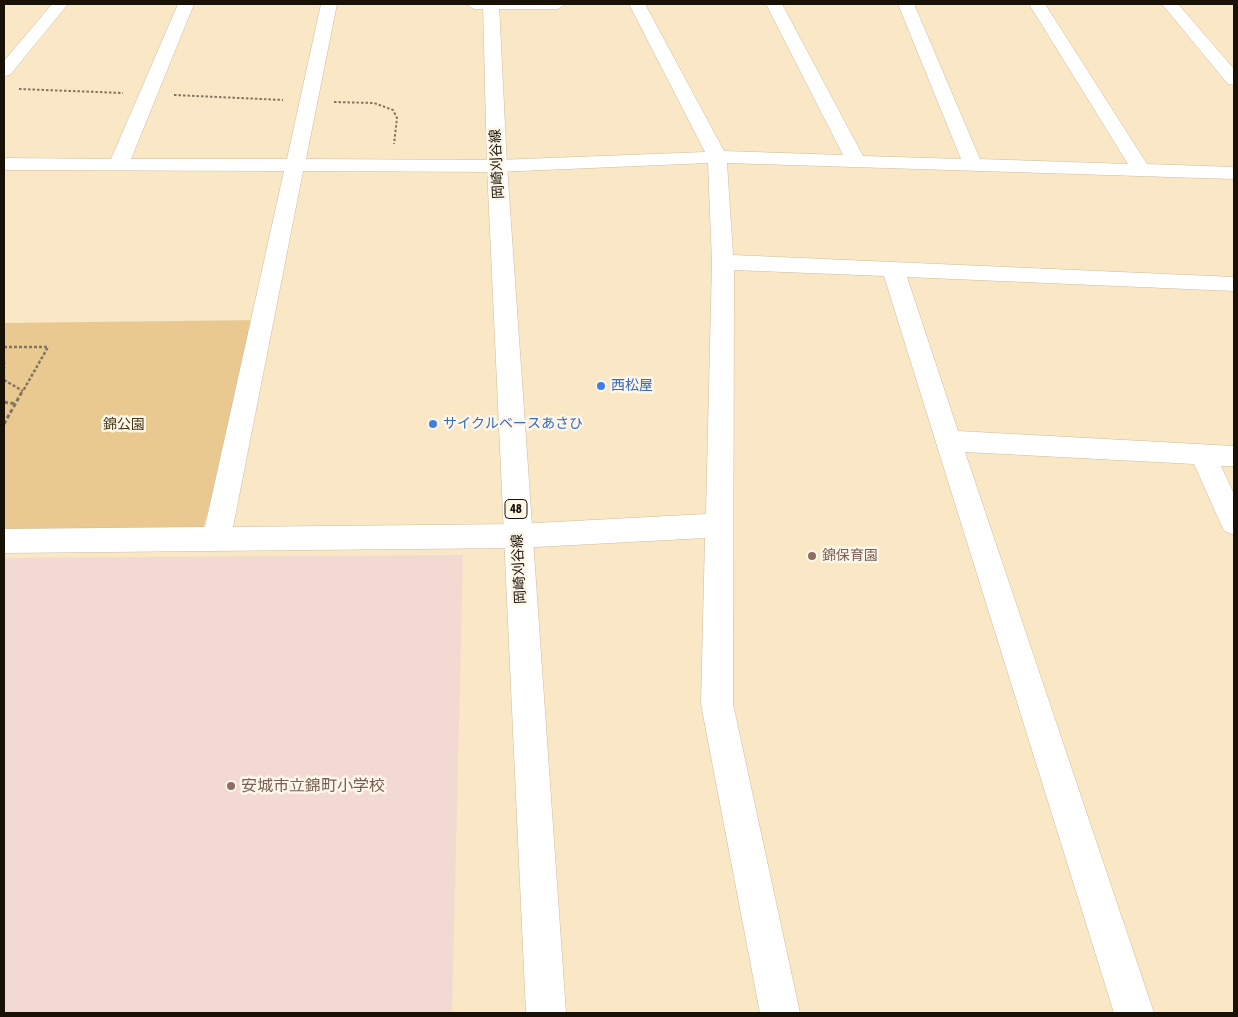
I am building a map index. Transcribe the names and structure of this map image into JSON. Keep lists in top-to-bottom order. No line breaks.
{"streets":{"street":["岡崎刈谷線","48"]},"parks":["錦公園"],"places":["西松屋","サイクルベースあさひ","錦保育園","安城市立錦町小学校"]}
